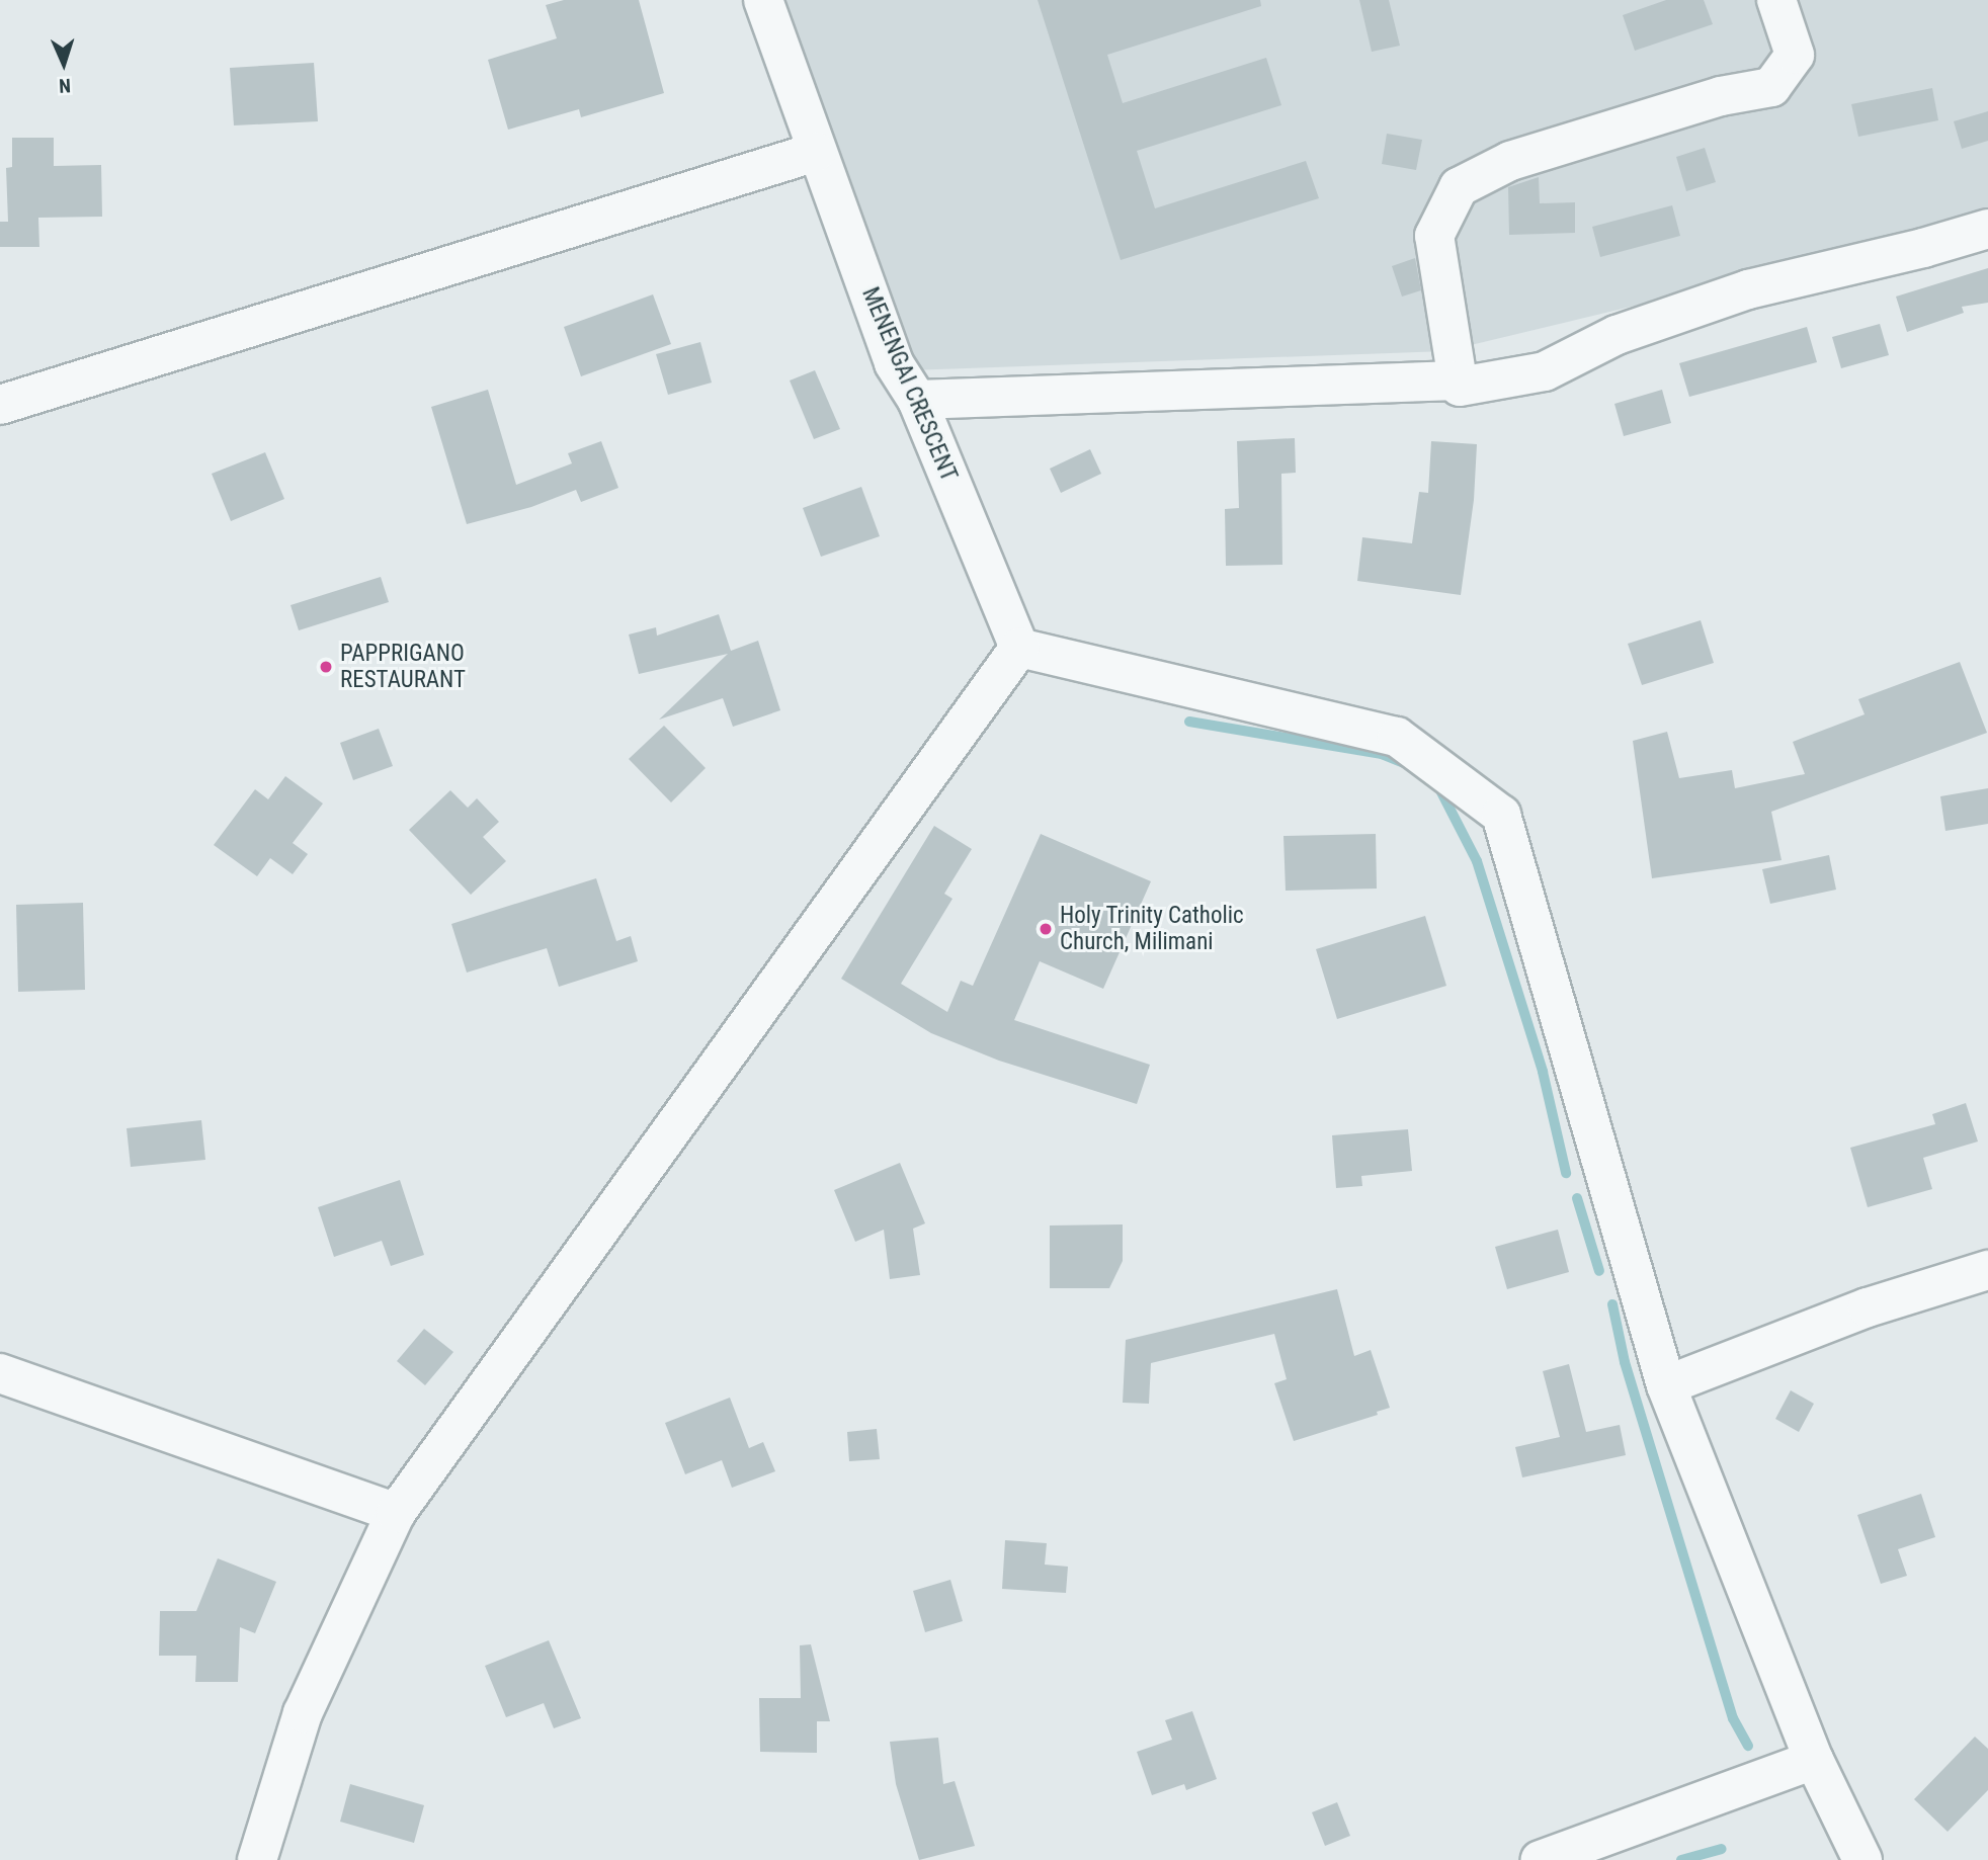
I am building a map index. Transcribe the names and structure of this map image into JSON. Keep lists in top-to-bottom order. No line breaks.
{"streets":{"street":["MENENGAI CRESCENT"]},"places":["PAPPRIGANO RESTAURANT","Holy Trinity Catholic Church, Milimani"],"north":"bottom"}
